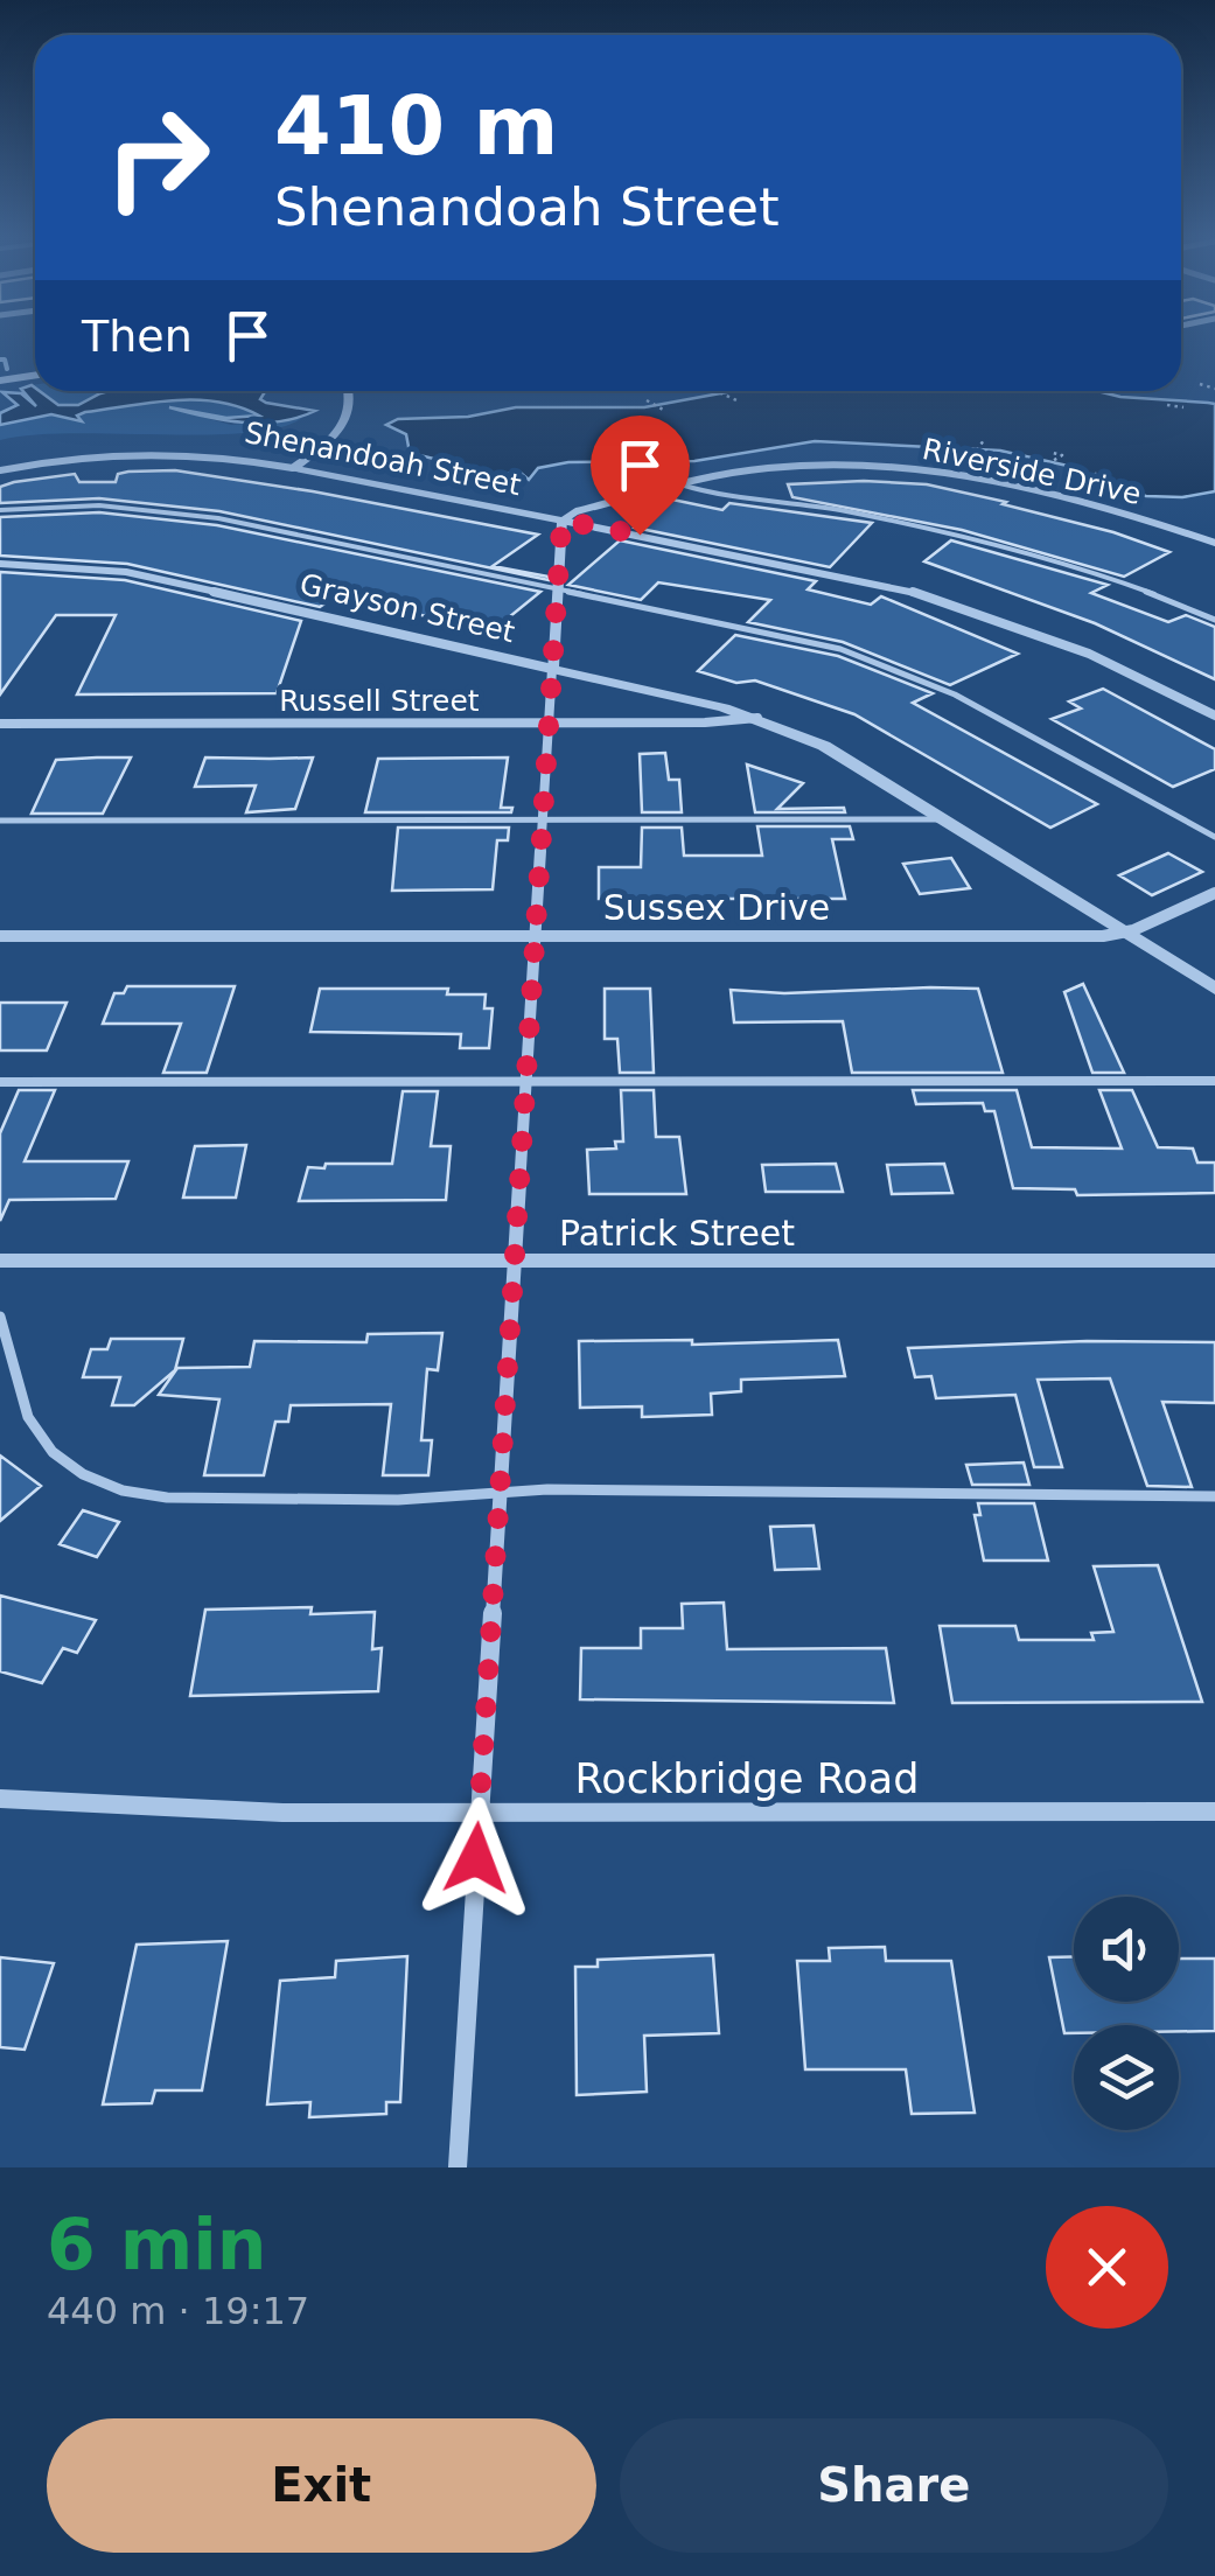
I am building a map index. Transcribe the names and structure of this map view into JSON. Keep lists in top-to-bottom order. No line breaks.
{"streets":{"street":["Shenandoah Street","Riverside Drive","Grayson Street","Russell Street","Sussex Drive","Patrick Street","Rockbridge Road"]},"crossings":[["Shenandoah Street","Riverside Drive"],["Grayson Street","Russell Street"],["Grayson Street","Sussex Drive"]],"page":{"turn":["410 m","Shenandoah Street"],"then":"Then","heading":["6 min","440 m · 19:17"],"buttons":["Exit","Share"]}}
